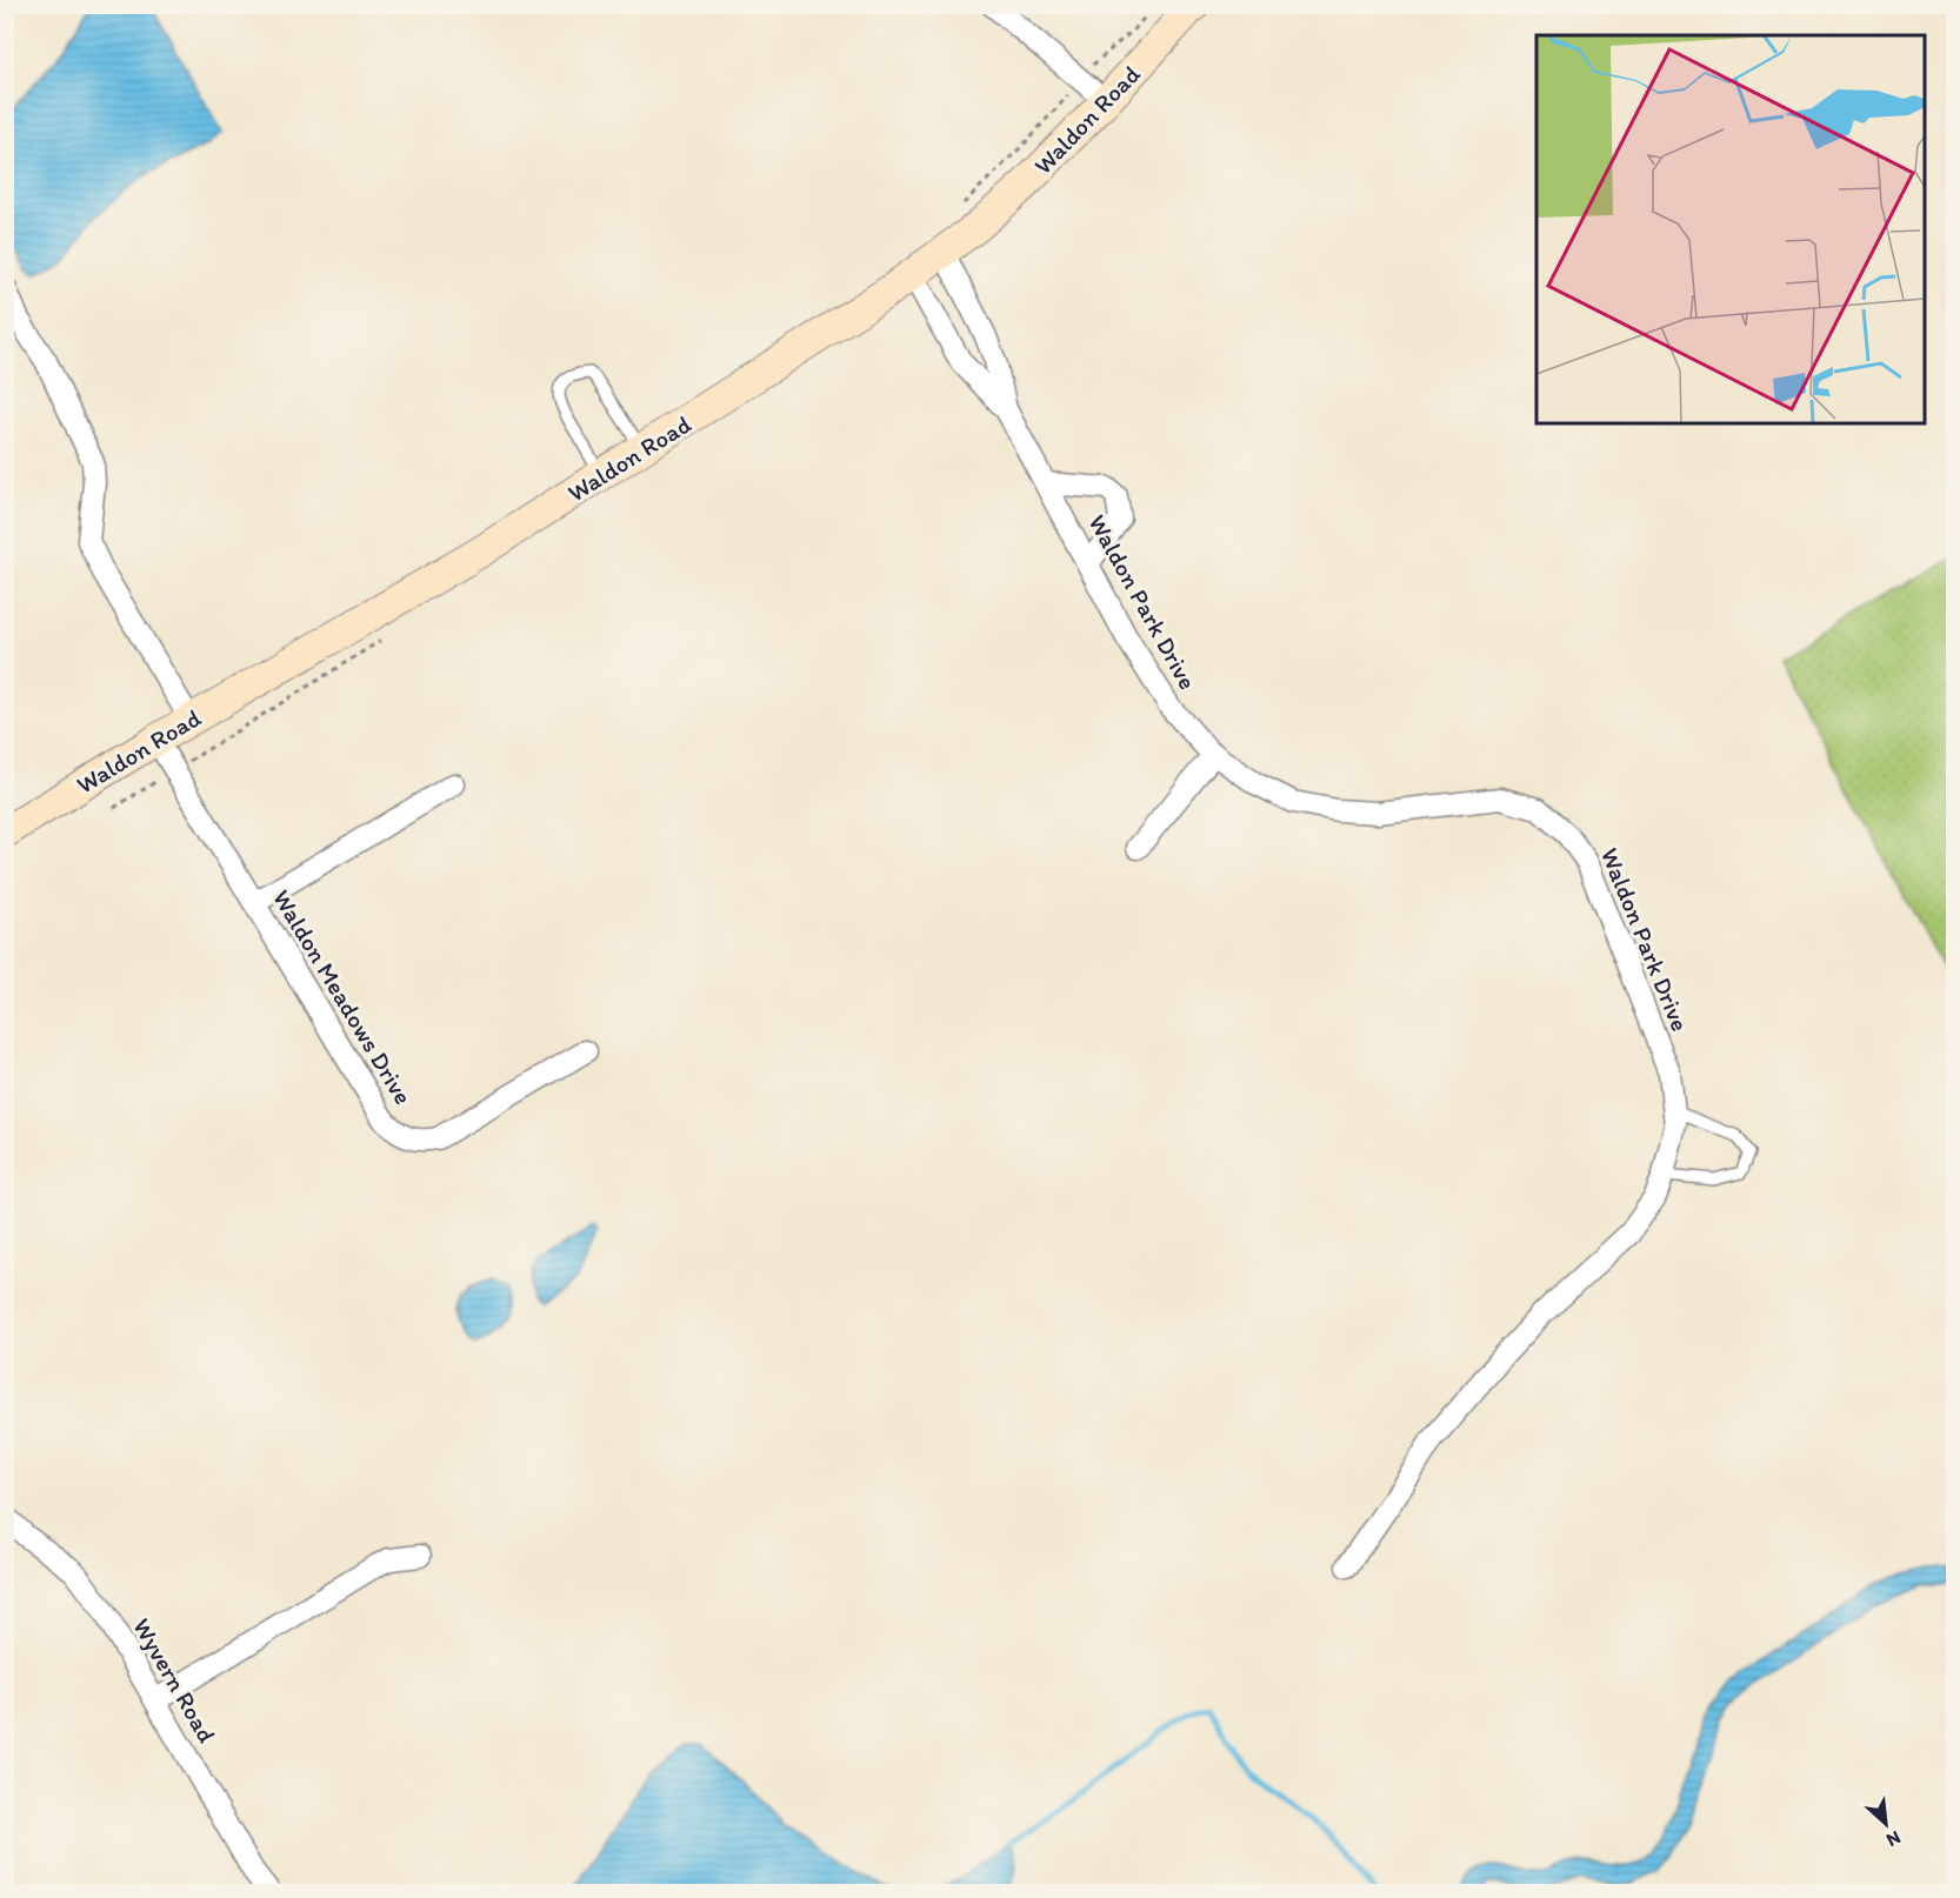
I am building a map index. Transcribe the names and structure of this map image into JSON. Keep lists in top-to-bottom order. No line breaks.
{"streets":{"street":["Waldon Road","Waldon Park Drive","Waldon Meadows Drive","Wyvern Road"]},"crossings":[["Waldon Road","Waldon Park Drive"],["Waldon Road","Waldon Meadows Drive"]],"north":"bottom right"}
